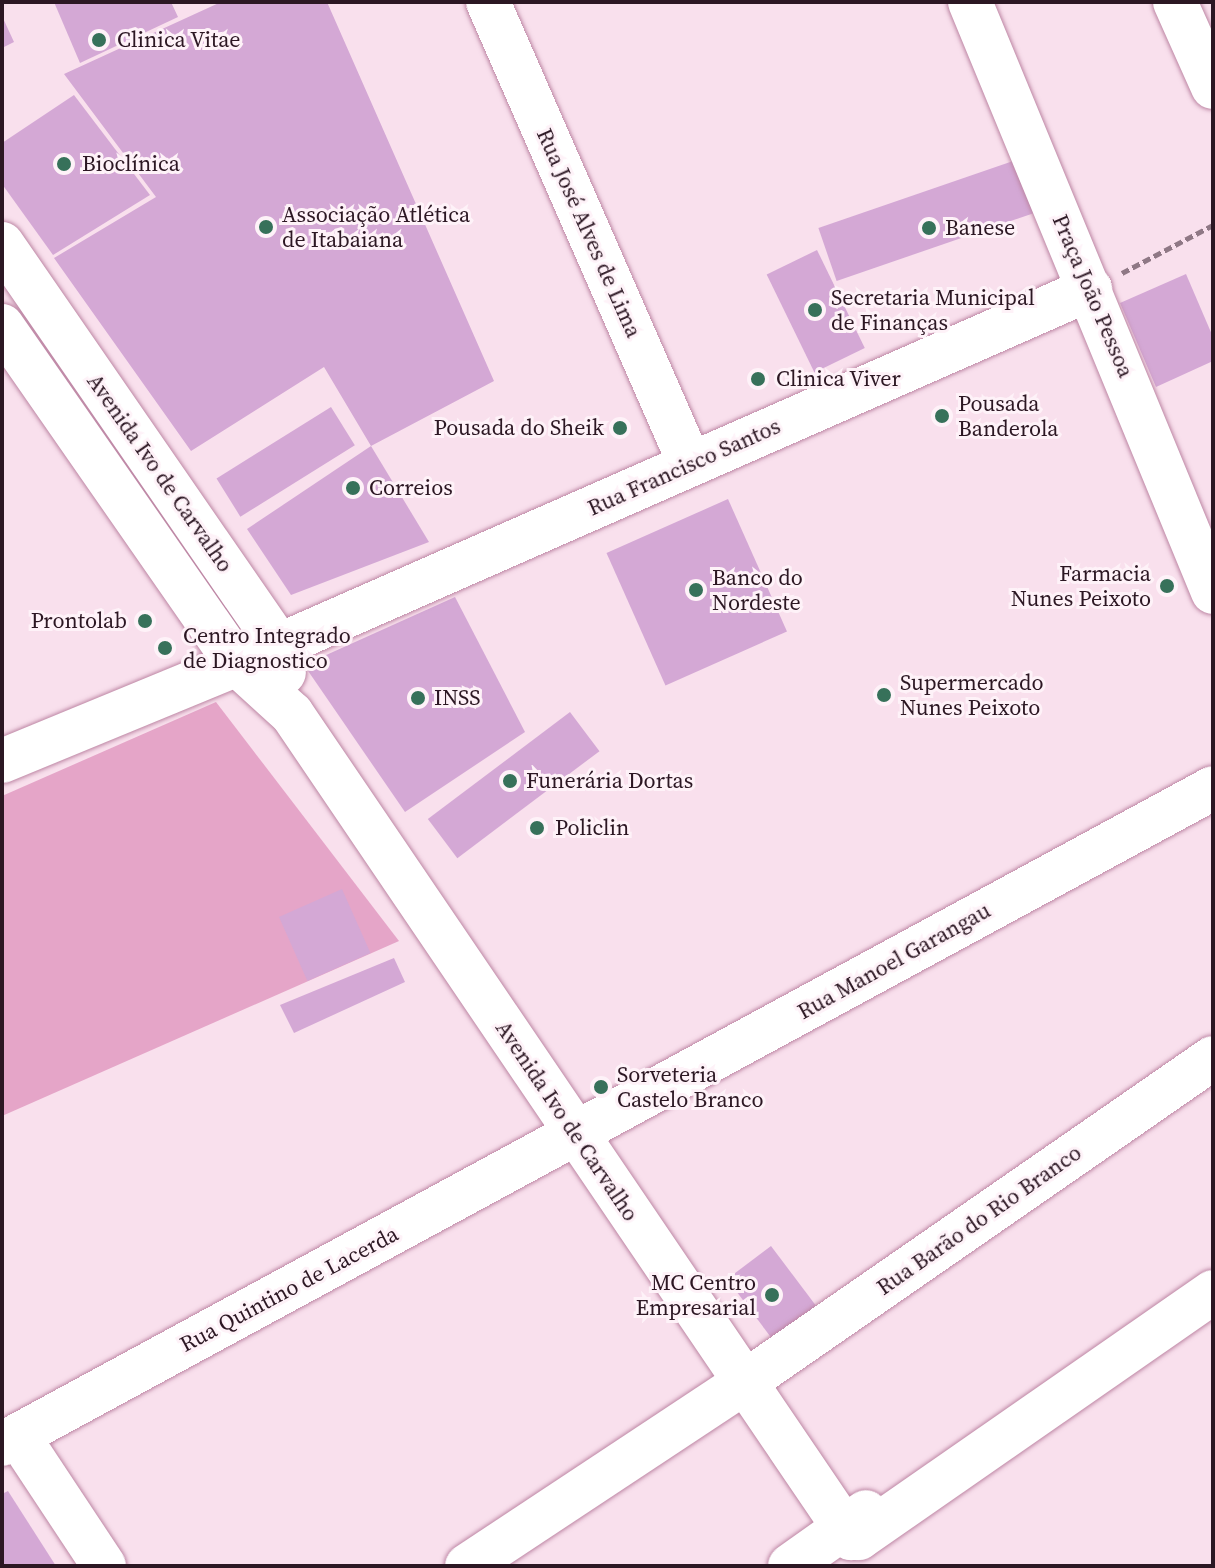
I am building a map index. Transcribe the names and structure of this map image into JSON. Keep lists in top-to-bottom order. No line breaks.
{"streets":{"street":["Rua José Alves de Lima","Praça João Pessoa","Rua Francisco Santos","Avenida Ivo de Carvalho","Rua Manoel Garangau","Rua Barão do Rio Branco","Rua Quintino de Lacerda"]},"crossings":[["Rua José Alves de Lima","Rua Francisco Santos"],["Praça João Pessoa","Rua Francisco Santos"],["Rua Francisco Santos","Avenida Ivo de Carvalho"],["Avenida Ivo de Carvalho","Rua Manoel Garangau"],["Avenida Ivo de Carvalho","Rua Barão do Rio Branco"],["Avenida Ivo de Carvalho","Rua Quintino de Lacerda"],["Rua Manoel Garangau","Rua Quintino de Lacerda"]],"places":["Clinica Vitae","Bioclínica","Associação Atlética de Itabaiana","Banese","Secretaria Municipal de Finanças","Clinica Viver","Pousada Banderola","Pousada do Sheik","Correios","Farmacia Nunes Peixoto","Banco do Nordeste","Prontolab","Centro Integrado de Diagnostico","Supermercado Nunes Peixoto","INSS","Funerária Dortas","Policlin","Sorveteria Castelo Branco","MC Centro Empresarial"]}
